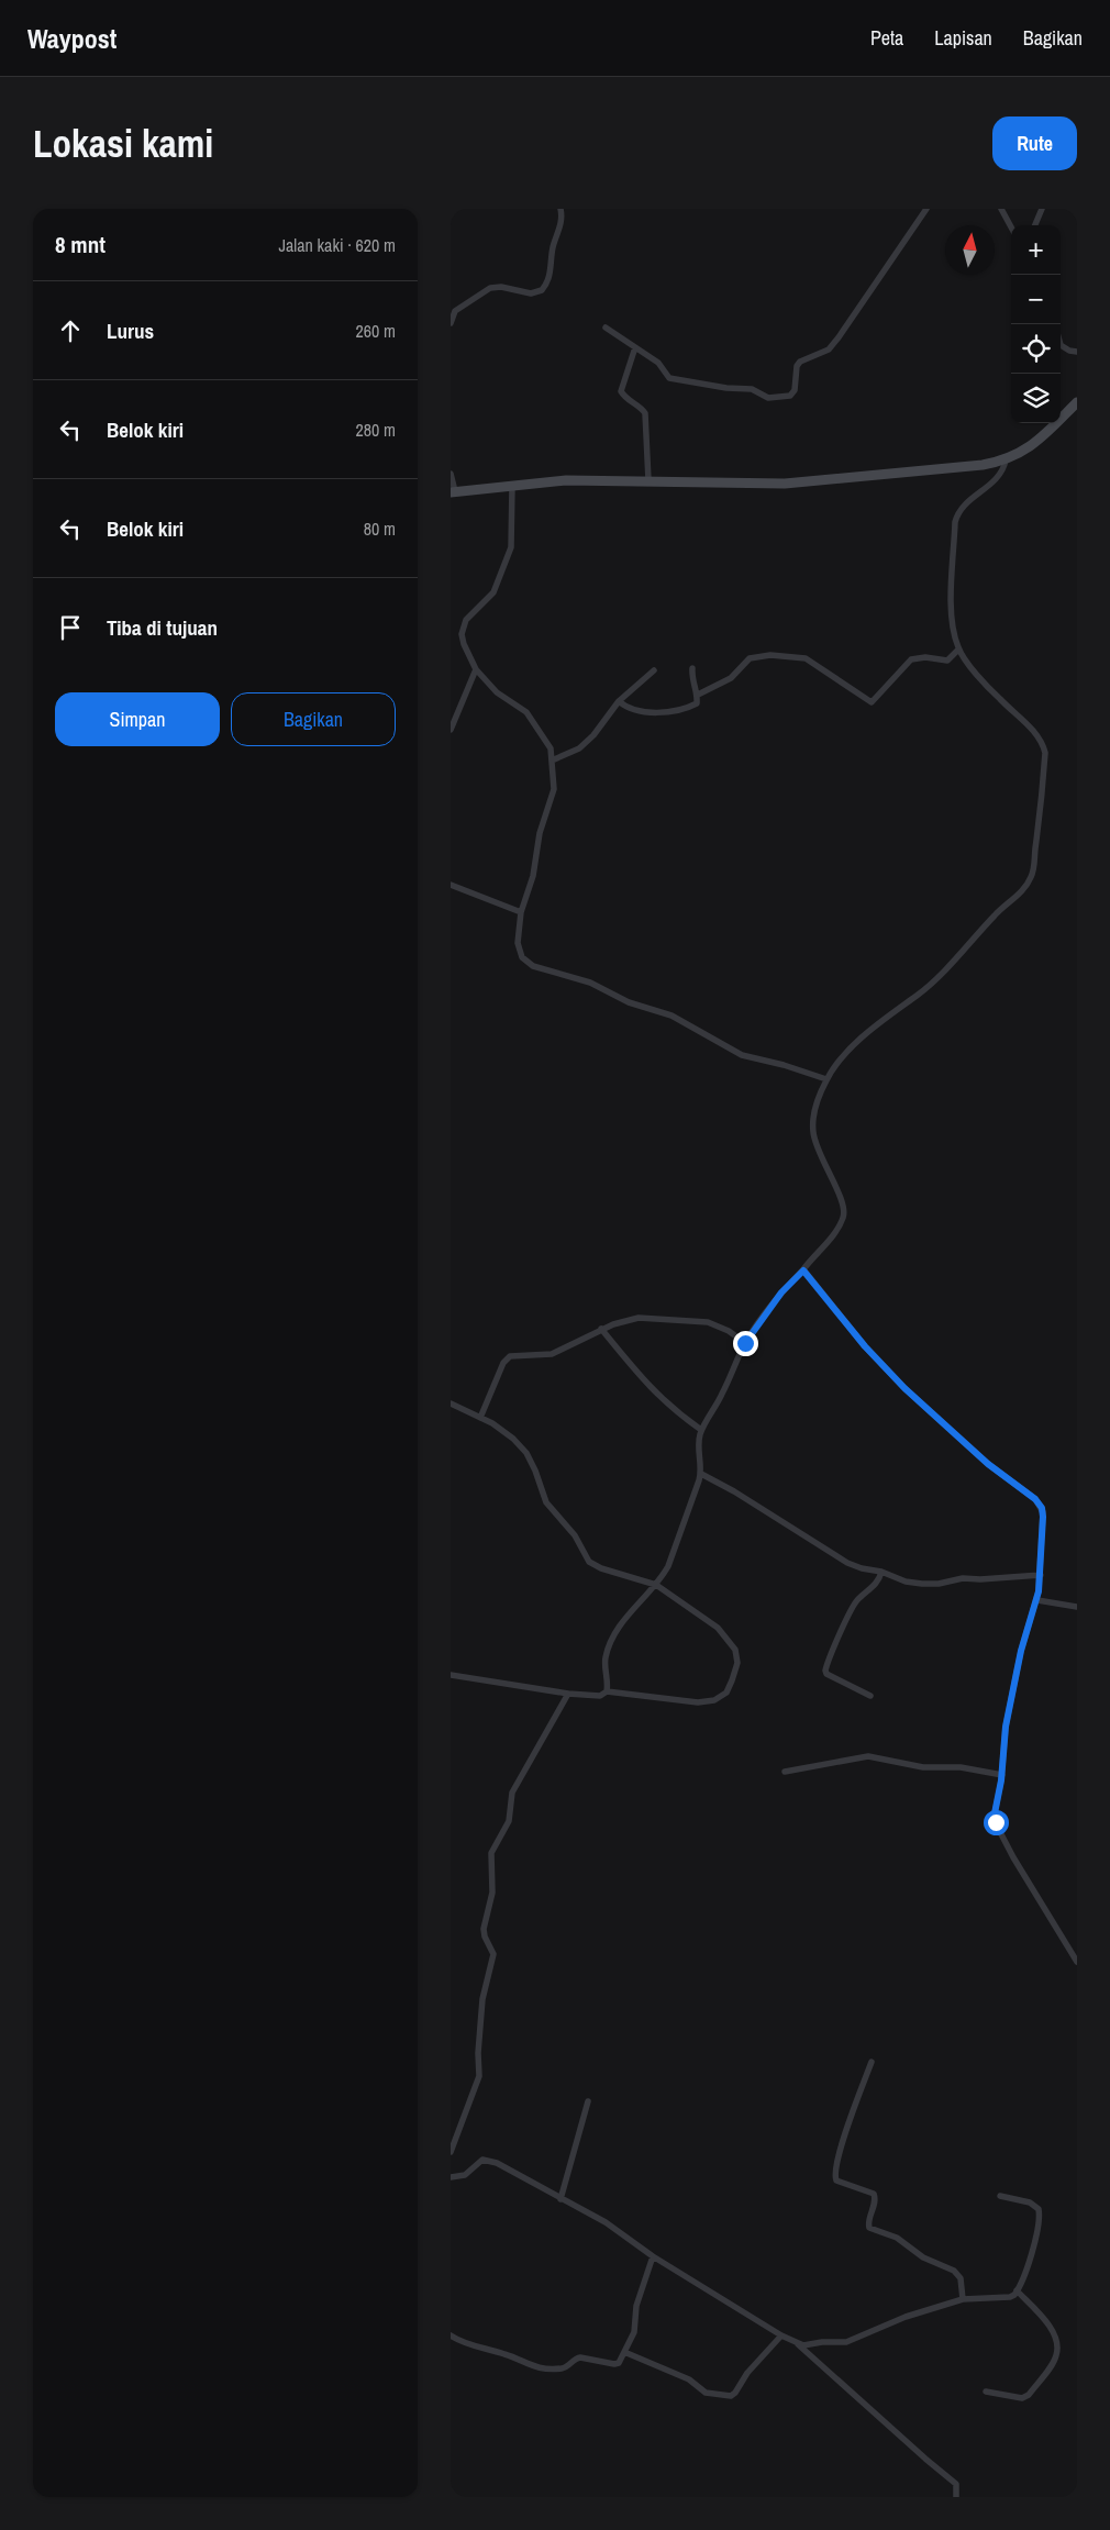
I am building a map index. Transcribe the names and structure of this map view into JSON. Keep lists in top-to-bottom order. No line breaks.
{"north":"top","page":{"header":"Waypost","nav":["Peta","Lapisan","Bagikan"],"buttons":["Rute",["Simpan","Bagikan"]],"title":"Lokasi kami","heading":["8 mnt","Jalan kaki · 620 m"],"map_buttons":["+","−"],"list":[["Lurus","260 m"],["Belok kiri","280 m"],["Belok kiri","80 m"],"Tiba di tujuan"]}}
